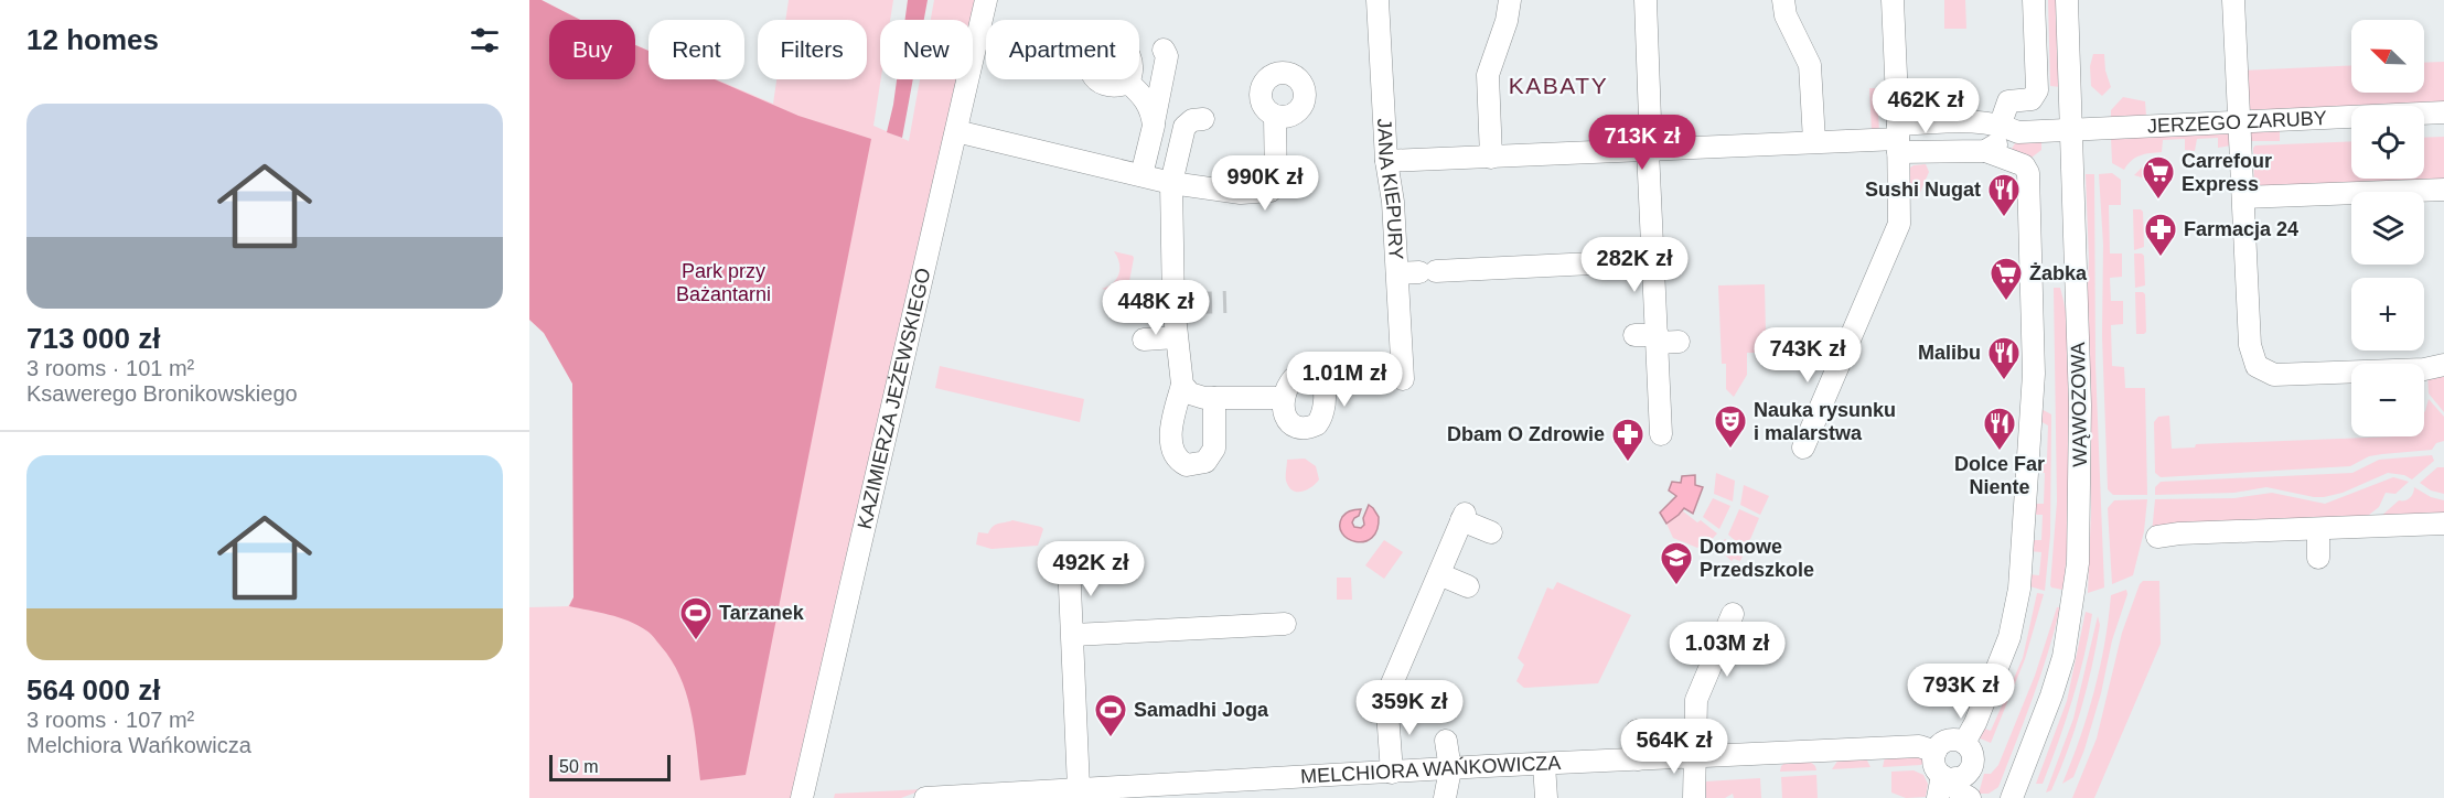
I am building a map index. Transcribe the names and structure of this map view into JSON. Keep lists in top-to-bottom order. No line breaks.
{"streets":{"street":["JERZEGO ZARUBY","JANA KIEPURY","KAZIMIERZA JEŻEWSKIEGO","WĄWOZOWA","MELCHIORA WAŃKOWICZA"]},"crossings":[["JERZEGO ZARUBY","WĄWOZOWA"]],"districts":["KABATY"],"parks":["Park przy Bażantarni"],"places":{"supermarket":["Carrefour Express","Żabka"],"restaurant":["Sushi Nugat","Malibu","Dolce Far Niente"],"pharmacy":["Farmacja 24","Dbam O Zdrowie"],"theatre":["Nauka rysunku i malarstwa"],"school or university":["Domowe Przedszkole"],"sports":["Tarzanek","Samadhi Joga"]},"scale_bar":"50 m","north":"top left","page":{"heading":"12 homes","map_buttons":["+","−"],"chip":["Buy","Rent","Filters","New","Apartment"],"price":["462K zł","713K zł","990K zł","282K zł","448K zł","743K zł","1.01M zł","492K zł","1.03M zł","793K zł","359K zł","564K zł"],"list":[{"name":"713 000 zł","note":"3 rooms · 101 m² · Ksawerego Bronikowskiego"},{"name":"564 000 zł","note":"3 rooms · 107 m² · Melchiora Wańkowicza"}],"scale":"50 m"}}
